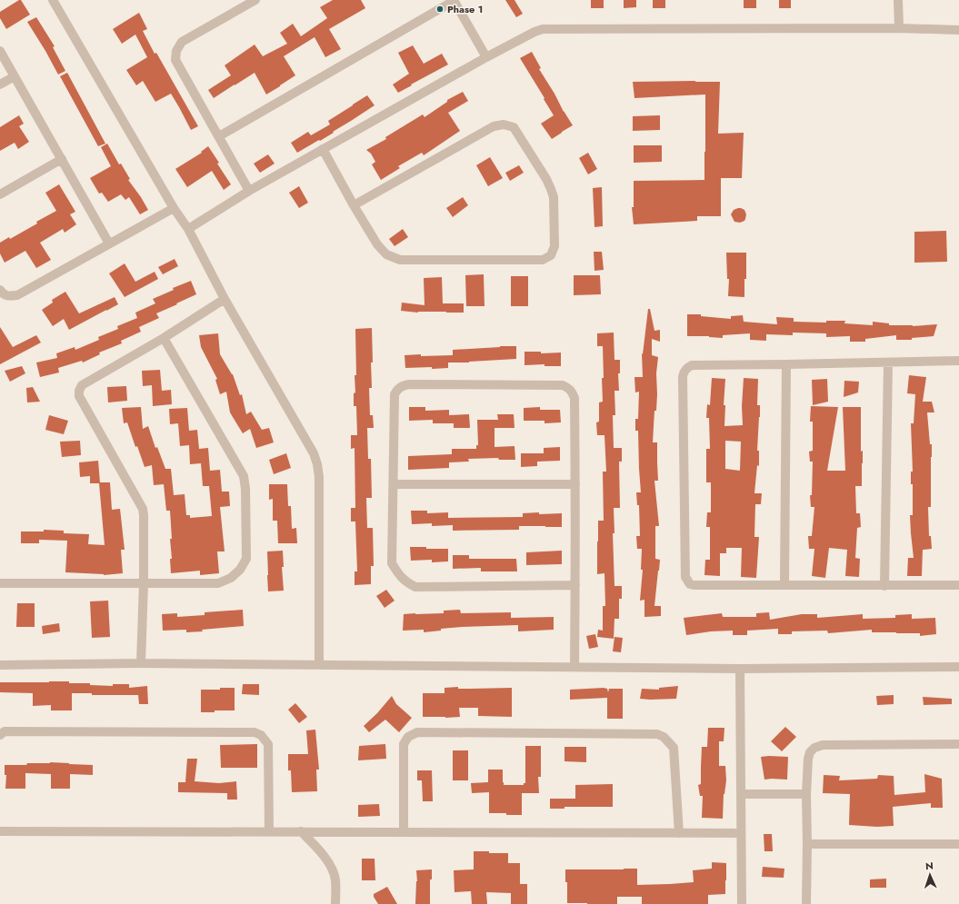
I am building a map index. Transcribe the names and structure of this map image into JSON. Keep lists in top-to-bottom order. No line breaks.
{"places":["Phase 1"],"north":"top"}
